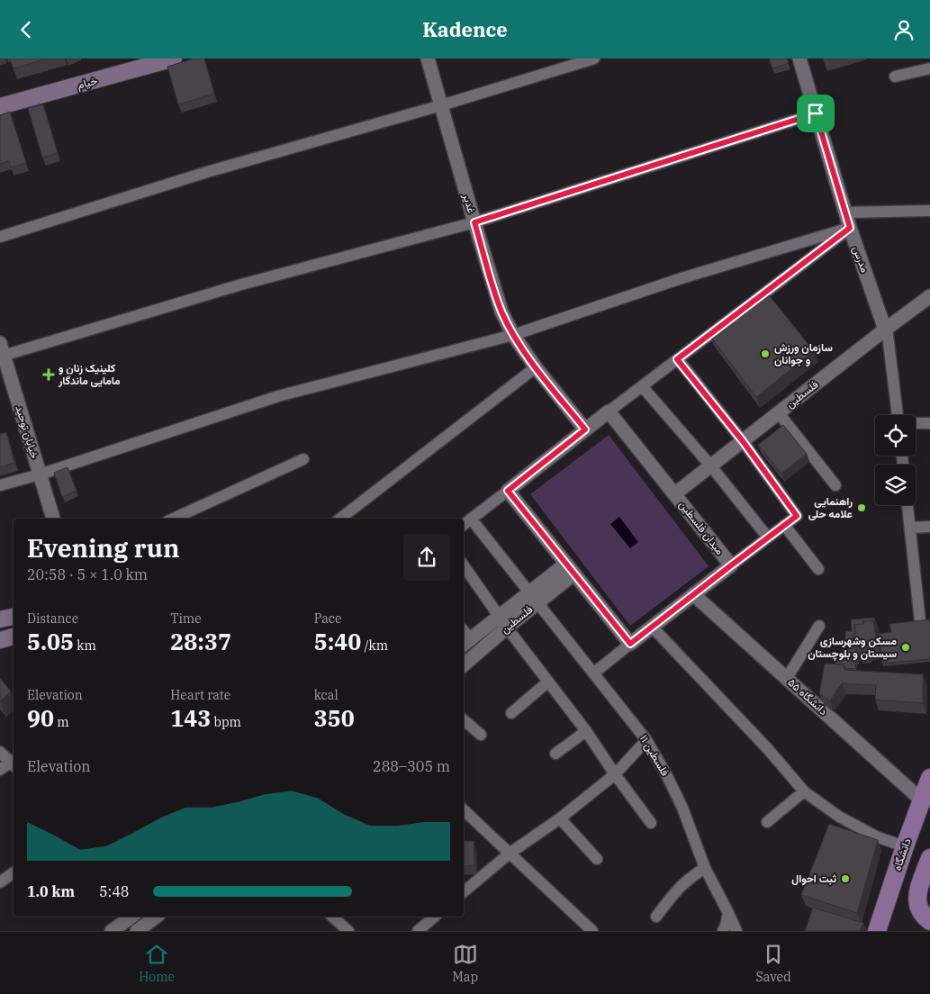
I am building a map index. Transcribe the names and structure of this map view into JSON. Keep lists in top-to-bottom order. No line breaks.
{"streets":{"main road":["خیام","دانشگاه"],"street":["غدیر","مدرس","فلسطین","خیابان توحید","میدان فلسطین","دانشگاه ۵۵","فلسطین ۱۱"]},"crossings":[["مدرس","فلسطین"],["فلسطین","میدان فلسطین"],["فلسطین","فلسطین ۱۱"],["میدان فلسطین","دانشگاه ۵۵"],["دانشگاه ۵۵","دانشگاه"]],"places":{"other":["سازمان ورزش و جوانان","راهنمایی علامه حلی","مسکن وشهرسازی سیستان و بلوچستان","ثبت احوال"],"health":["کلینیک زنان و مامایی ماندگار"]},"page":{"header":"Kadence","heading":["Evening run","20:58 · 5 × 1.0 km"],"stats":[["Distance","5.05 km"],["Time","28:37"],["Pace","5:40 /km"],["Elevation","90 m"],["Heart rate","143 bpm"],["kcal","350"]],"chart":["Elevation","288–305 m"],"list":[{"name":"1.0 km","note":"5:48"}],"tabs":["Home","Map","Saved"]}}
